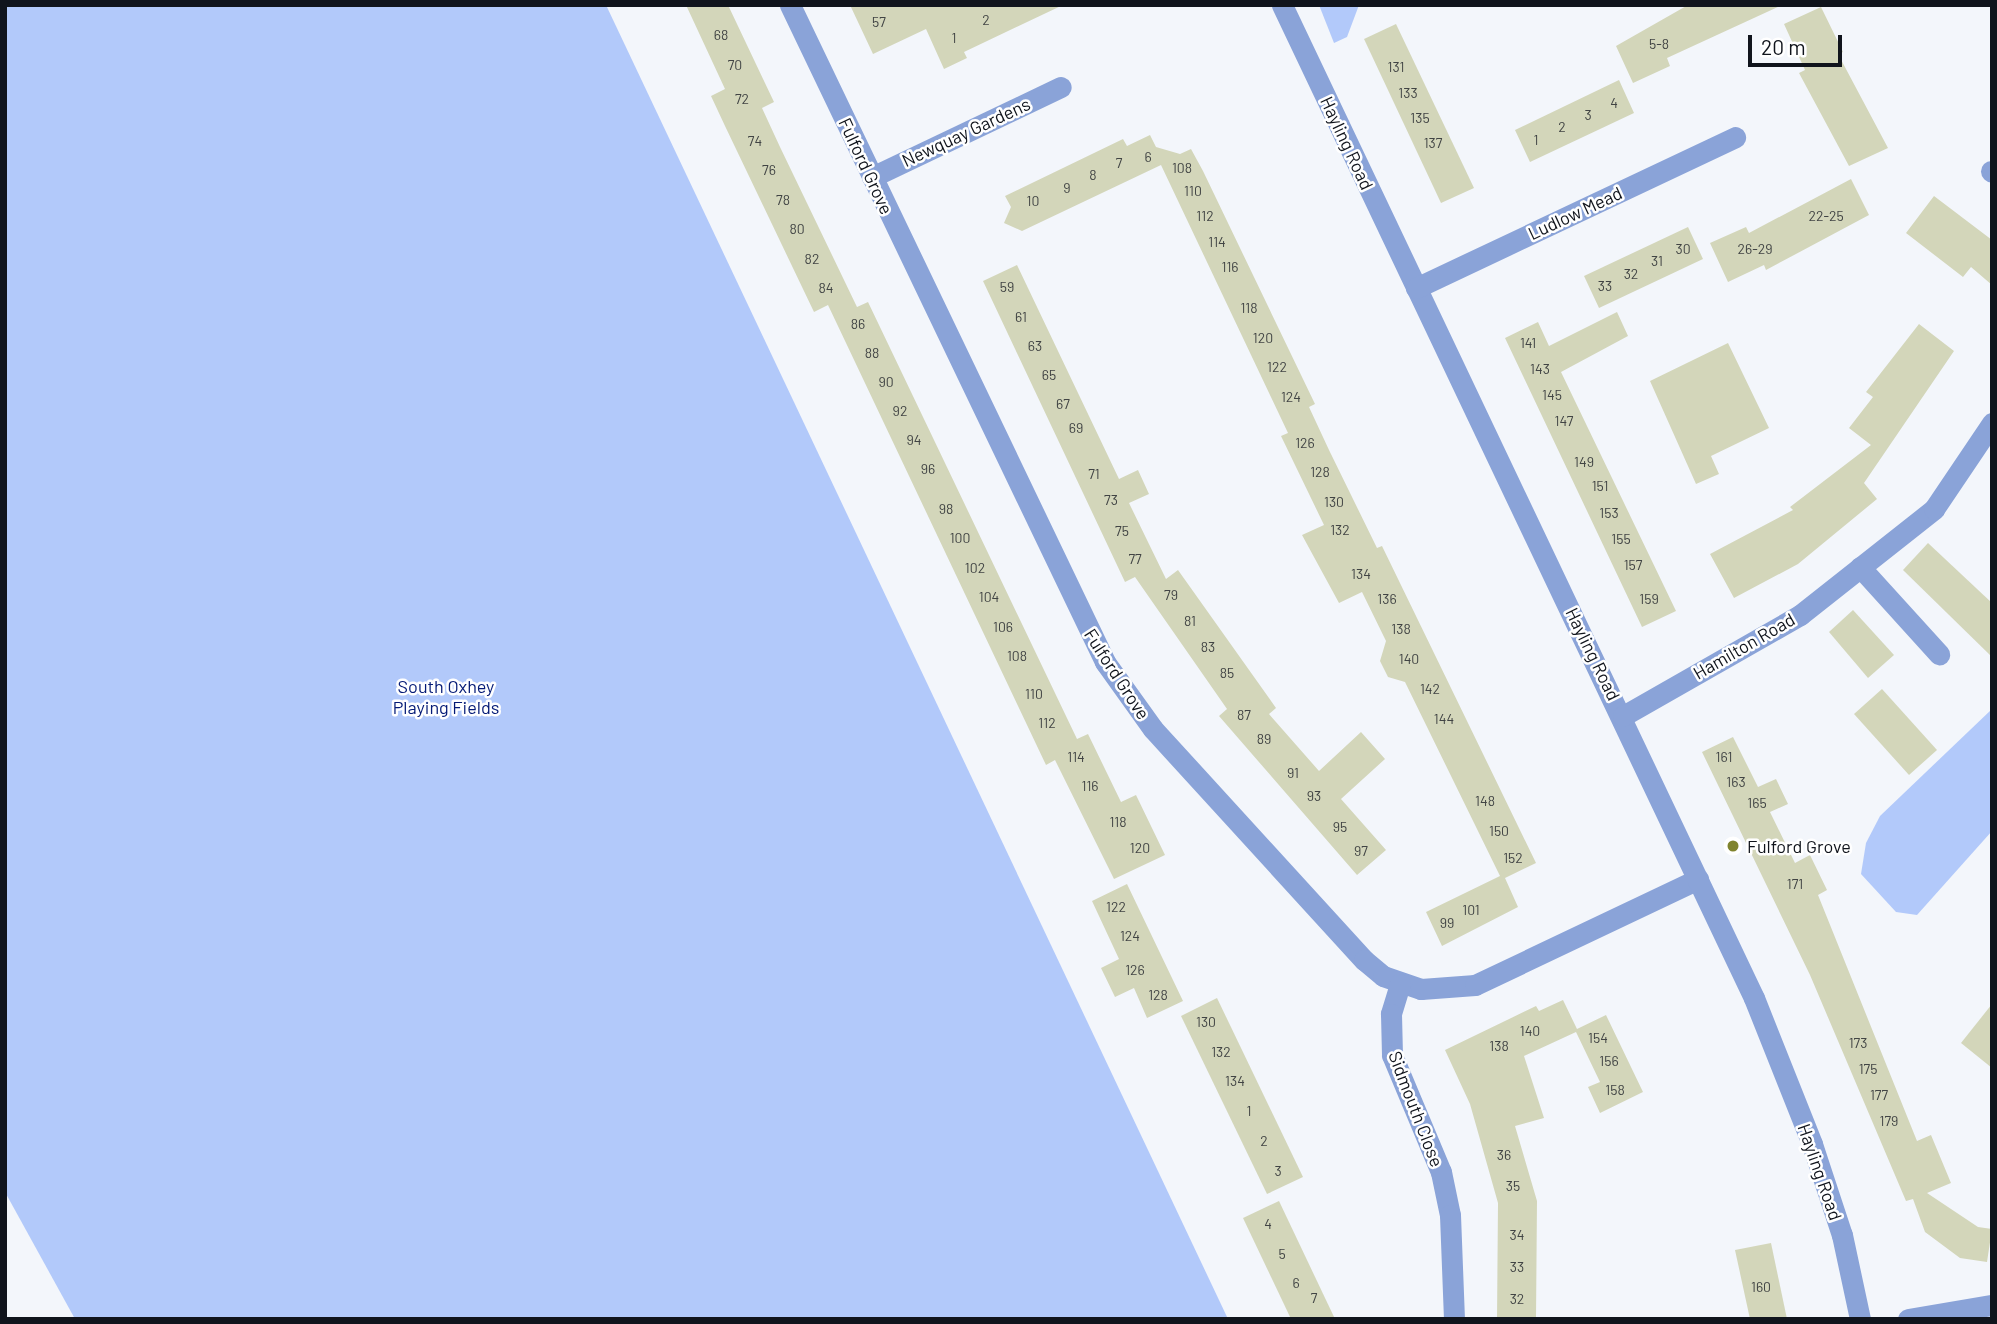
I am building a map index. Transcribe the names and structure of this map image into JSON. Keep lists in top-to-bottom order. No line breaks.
{"streets":{"street":["Newquay Gardens","Hayling Road","Fulford Grove","Ludlow Mead","Hamilton Road","Sidmouth Close"]},"crossings":[["Newquay Gardens","Fulford Grove"],["Hayling Road","Fulford Grove"],["Hayling Road","Ludlow Mead"],["Hayling Road","Hamilton Road"],["Fulford Grove","Sidmouth Close"]],"parks":["South Oxhey Playing Fields"],"places":["Fulford Grove"],"house_numbers":["2","57","68","1","5-8","70","131","133","72","4","3","135","2","1","74","137","6","7","108","76","8","9","110","78","10","112","22-25","80","114","30","26-29","82","31","116","32","33","59","84","118","61","86","120","141","63","88","122","143","65","90","145","124","67","92","147","69","94","126","149","96","128","71","151","73","130","98","153","132","75","100","155","77","157","102","134","79","104","136","159","81","106","138","83","108","140","85","142","110","87","144","112","89","114","161","91","163","116","93","148","165","118","95","150","120","97","152","171","122","101","99","124","126","128","130","140","154","173","138","132","156","175","134","158","177","1","179","2","36","3","35","4","34","5","33","6","160","7","32"],"scale_bar":"20 m"}
